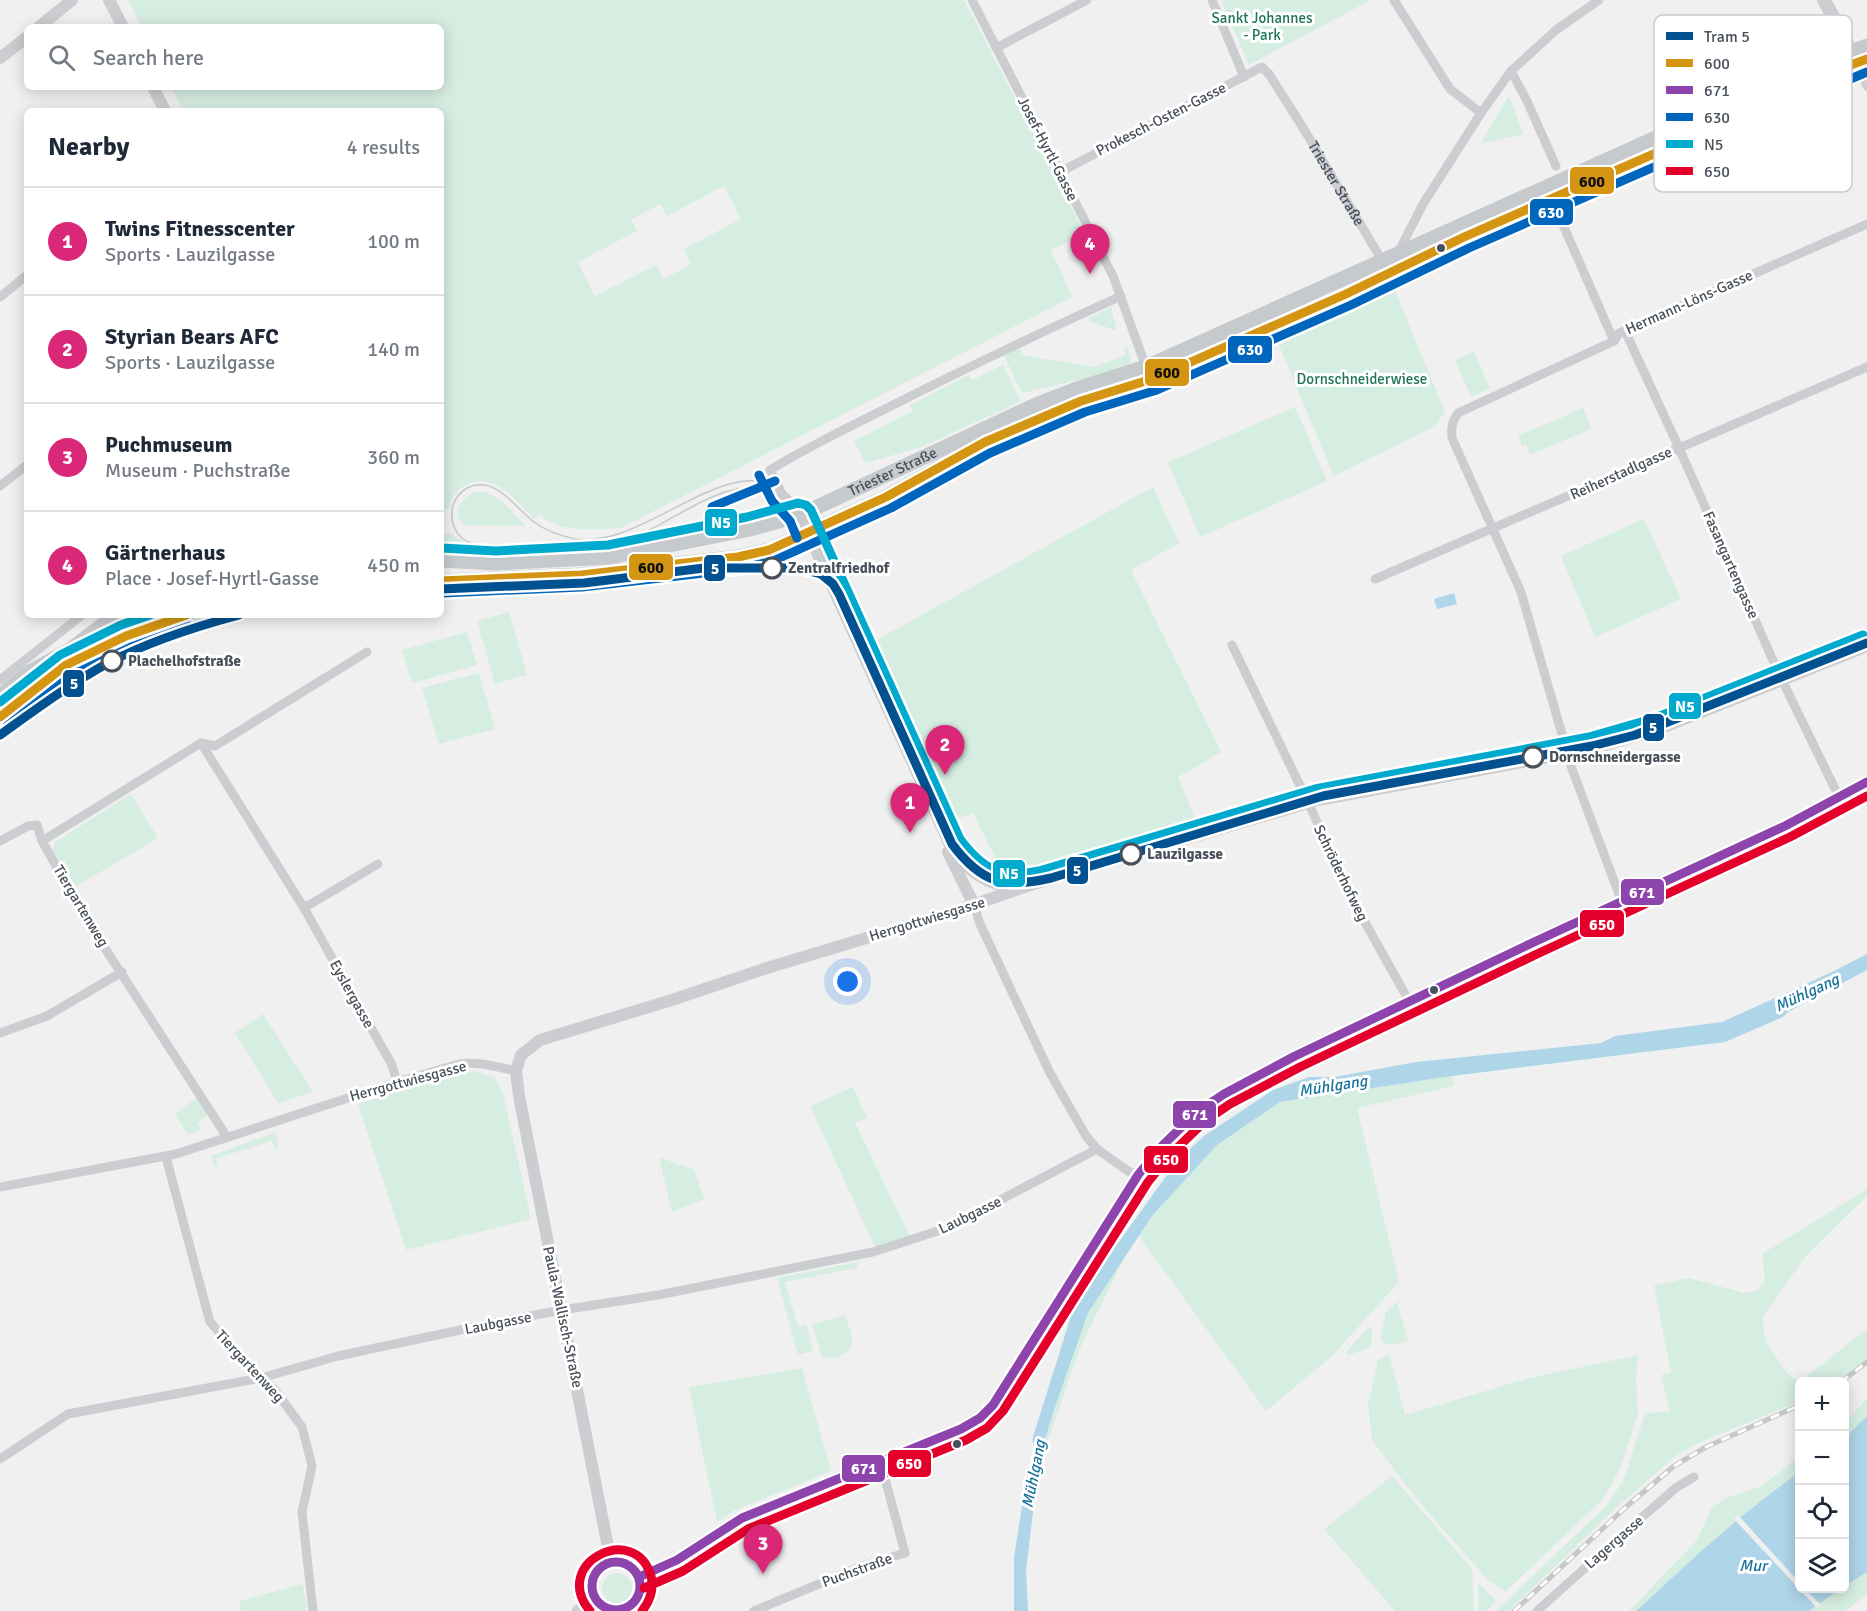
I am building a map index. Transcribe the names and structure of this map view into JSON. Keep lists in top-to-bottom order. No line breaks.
{"streets":{"main road":["Triester Straße"],"street":["Prokesch-Osten-Gasse","Josef-Hyrtl-Gasse","Hermann-Löns-Gasse","Reiherstadlgasse","Fasangartengasse","Schröderhofweg","Tiergartenweg","Herrgottwiesgasse","Eyslergasse","Laubgasse","Paula-Wallisch-Straße","Lagergasse","Puchstraße"]},"crossings":[["Prokesch-Osten-Gasse","Josef-Hyrtl-Gasse"],["Prokesch-Osten-Gasse","Triester Straße"],["Josef-Hyrtl-Gasse","Triester Straße"],["Hermann-Löns-Gasse","Reiherstadlgasse"],["Hermann-Löns-Gasse","Fasangartengasse"],["Reiherstadlgasse","Fasangartengasse"],["Fasangartengasse","Herrgottwiesgasse"],["Schröderhofweg","Herrgottwiesgasse"],["Tiergartenweg","Herrgottwiesgasse"],["Tiergartenweg","Laubgasse"],["Herrgottwiesgasse","Eyslergasse"],["Herrgottwiesgasse","Paula-Wallisch-Straße"],["Laubgasse","Paula-Wallisch-Straße"]],"water":["Mühlgang","Mur"],"parks":["Sankt Johannes - Park","Dornschneiderwiese"],"places":["Zentralfriedhof","Plachelhofstraße","Dornschneidergasse","Lauzilgasse"],"lines":["transit line 600","transit line 630","transit line N5","tram line 5","transit line 671","transit line 650"],"legend":["Tram 5","600","671","630","N5","650"],"page":{"search":"Search here","heading":["Nearby","4 results"],"list":[{"mark":"1","name":"Twins Fitnesscenter","note":"Sports · Lauzilgasse","value":"100 m"},{"mark":"2","name":"Styrian Bears AFC","note":"Sports · Lauzilgasse","value":"140 m"},{"mark":"3","name":"Puchmuseum","note":"Museum · Puchstraße","value":"360 m"},{"mark":"4","name":"Gärtnerhaus","note":"Place · Josef-Hyrtl-Gasse","value":"450 m"}],"pins":["4","2","1","3"],"map_buttons":["+","−"]}}
